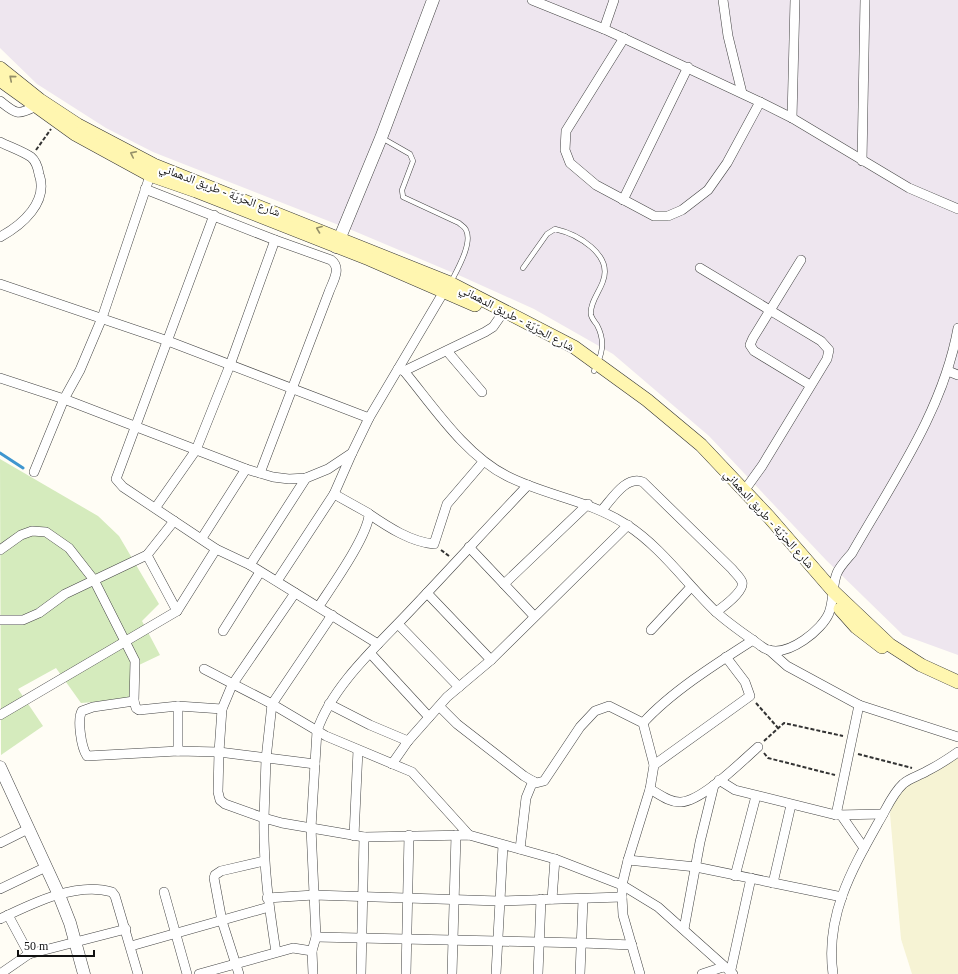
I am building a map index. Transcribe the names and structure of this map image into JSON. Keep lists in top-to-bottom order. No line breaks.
{"streets":{"main road":["شارع الحرّيّة - طريق الدهماني"]},"scale_bar":"50 m"}
